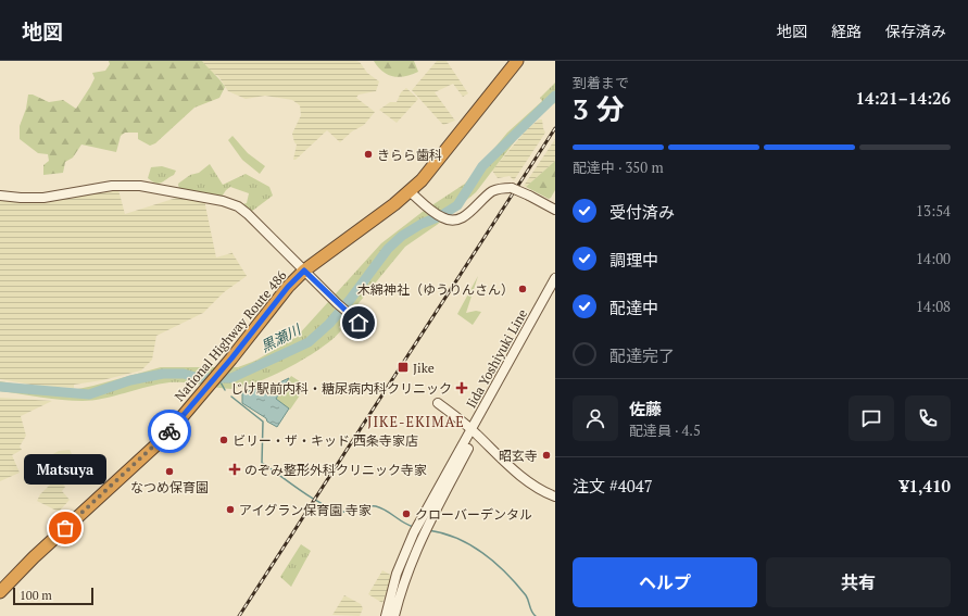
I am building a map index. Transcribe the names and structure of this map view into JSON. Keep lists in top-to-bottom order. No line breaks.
{"streets":{"highway":["National Highway Route 486"],"street":["Iida Yoshiyuki Line"]},"districts":["JIKE-EKIMAE"],"water":["黒瀬川"],"places":{"other":["きらら歯科","木綿神社（ゆうりんさん）","ビリー・ザ・キッド 西条寺家店","昭玄寺","なつめ保育園","アイグラン保育園 寺家","クローバーデンタル","Matsuya"],"transit":["Jike"],"health":["じけ駅前内科・糖尿病内科クリニック","のぞみ整形外科クリニック寺家"]},"scale_bar":"100 m","page":{"header":"地図","nav":["地図","経路","保存済み"],"heading":["3 分","到着まで","14:21–14:26"],"panel":["佐藤","配達員 · 4.5","注文 #4047","¥1,410"],"bar":"配達中 · 350 m","list":[["受付済み","13:54"],["調理中","14:00"],["配達中","14:08"],"配達完了"],"bubble":"Matsuya","buttons":["ヘルプ","共有"],"scale":"100 m"}}
